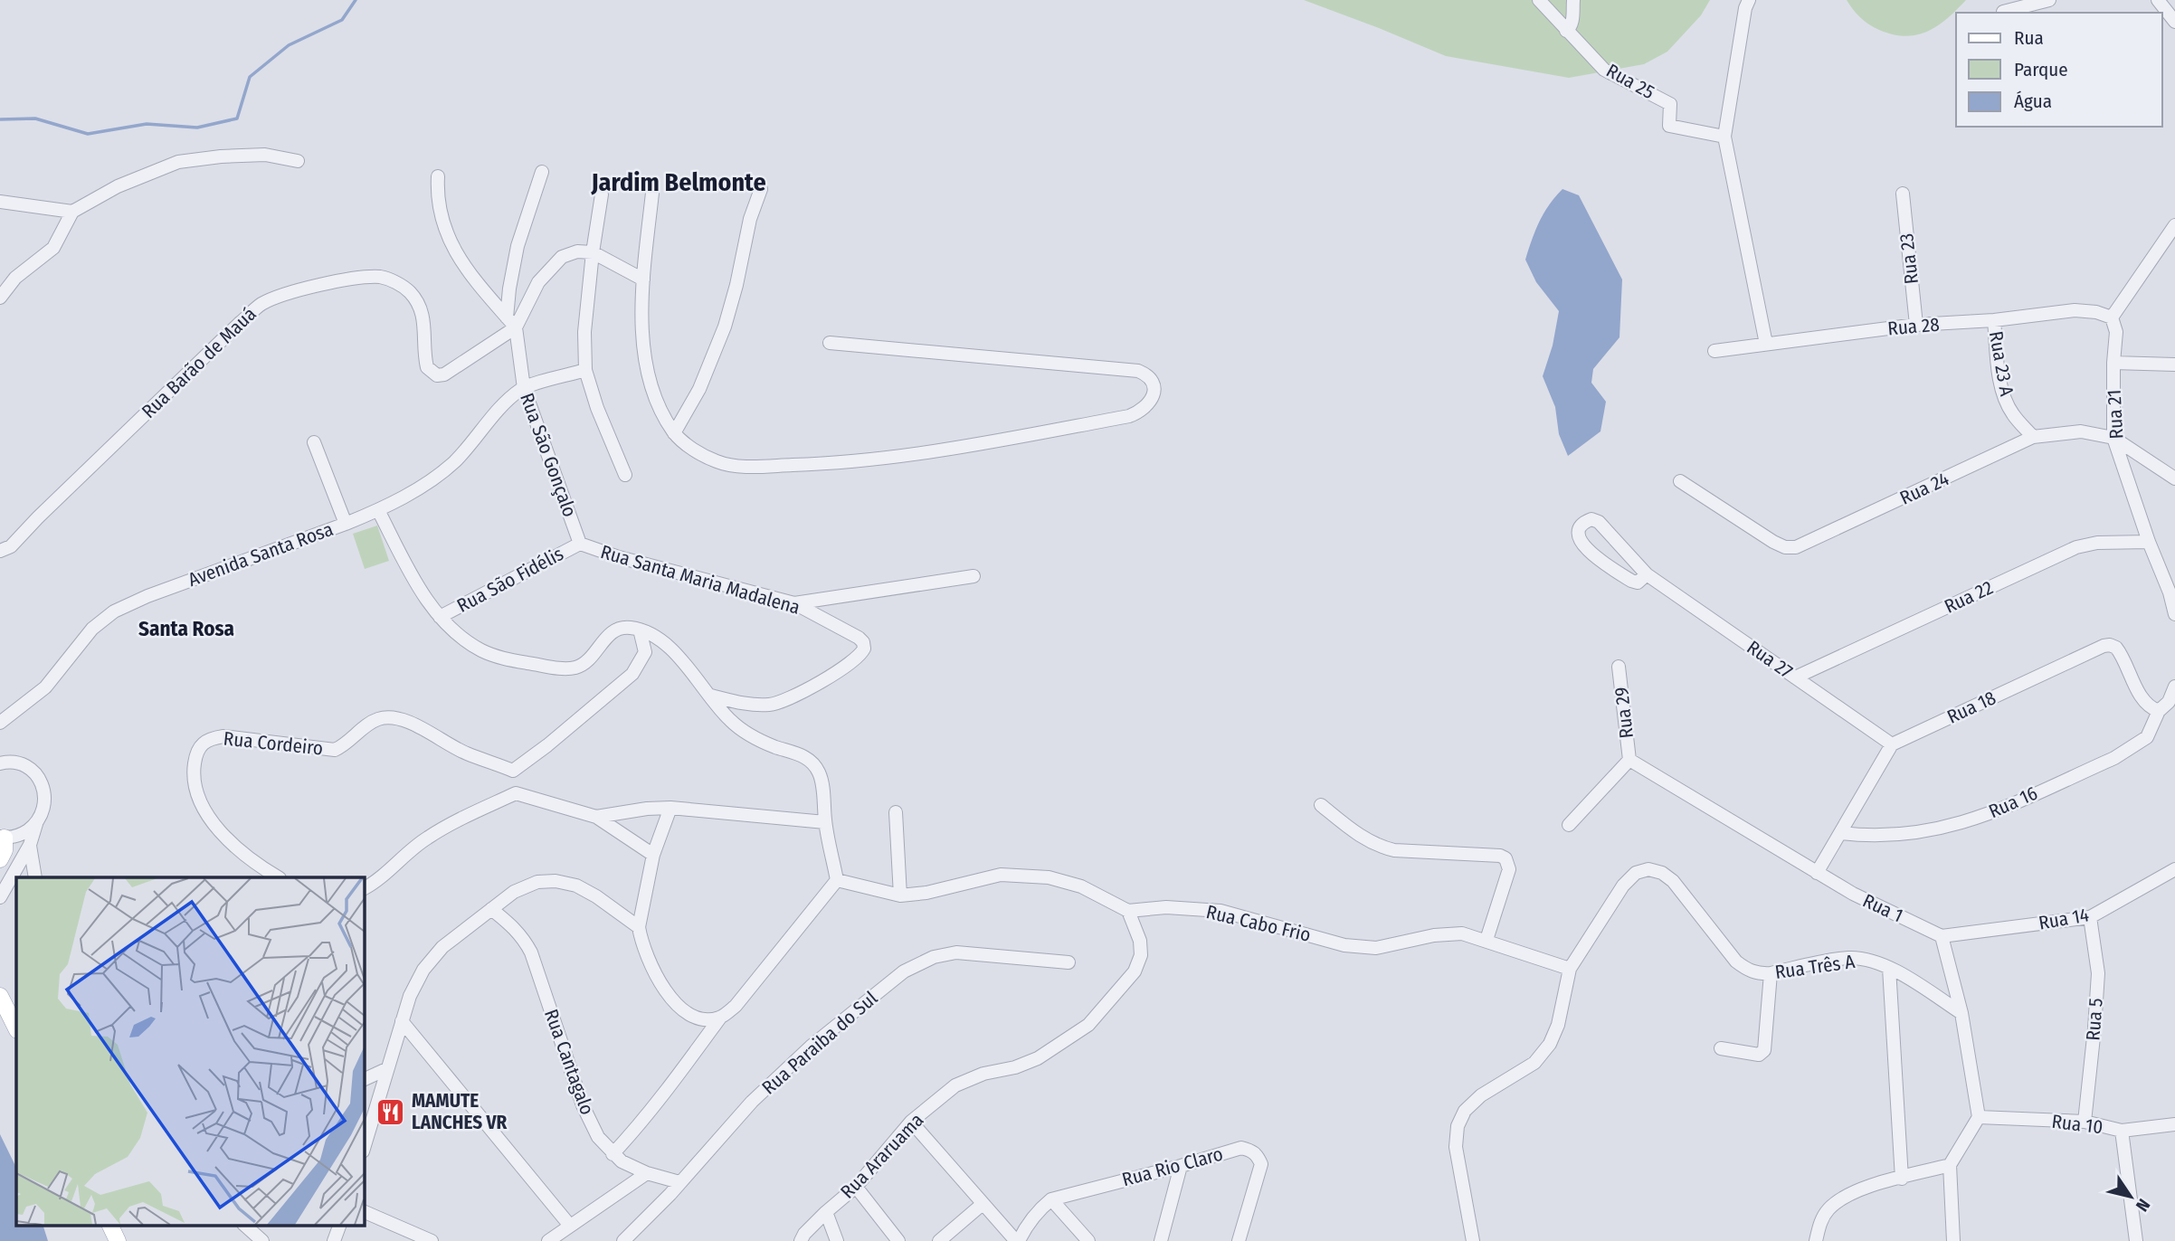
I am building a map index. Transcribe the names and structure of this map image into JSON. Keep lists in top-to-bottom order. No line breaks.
{"streets":{"street":["Rua 25","Rua 23","Rua 28","Rua Barão de Mauá","Rua 23 A","Rua 21","Rua São Gonçalo","Rua 24","Avenida Santa Rosa","Rua São Fidélis","Rua Santa Maria Madalena","Rua 22","Rua 27","Rua 18","Rua 29","Rua Cordeiro","Rua 16","Rua 1","Rua 14","Rua Cabo Frio","Rua Três A","Rua 5","Rua Paraiba do Sul","Rua Cantagalo","Rua 10","Rua Araruama","Rua Rio Claro"]},"crossings":[["Rua 23","Rua 28"],["Rua 28","Rua 23 A"],["Rua 28","Rua 21"],["Rua Barão de Mauá","Rua São Gonçalo"],["Rua 23 A","Rua 24"],["Rua 21","Rua 24"],["Rua 21","Rua 22"],["Rua São Gonçalo","Avenida Santa Rosa"],["Rua São Gonçalo","Rua São Fidélis"],["Rua São Gonçalo","Rua Santa Maria Madalena"],["Rua São Fidélis","Rua Santa Maria Madalena"],["Rua 22","Rua 27"],["Rua 27","Rua 18"],["Rua 18","Rua 16"],["Rua 29","Rua 1"],["Rua 1","Rua 14"],["Rua 14","Rua 5"],["Rua Cabo Frio","Rua Três A"],["Rua Cabo Frio","Rua Araruama"],["Rua 5","Rua 10"],["Rua Paraiba do Sul","Rua Cantagalo"]],"districts":["Jardim Belmonte","Santa Rosa"],"places":{"restaurant":["MAMUTE LANCHES VR"]},"legend":["Rua","Parque","Água"],"north":"bottom right"}
